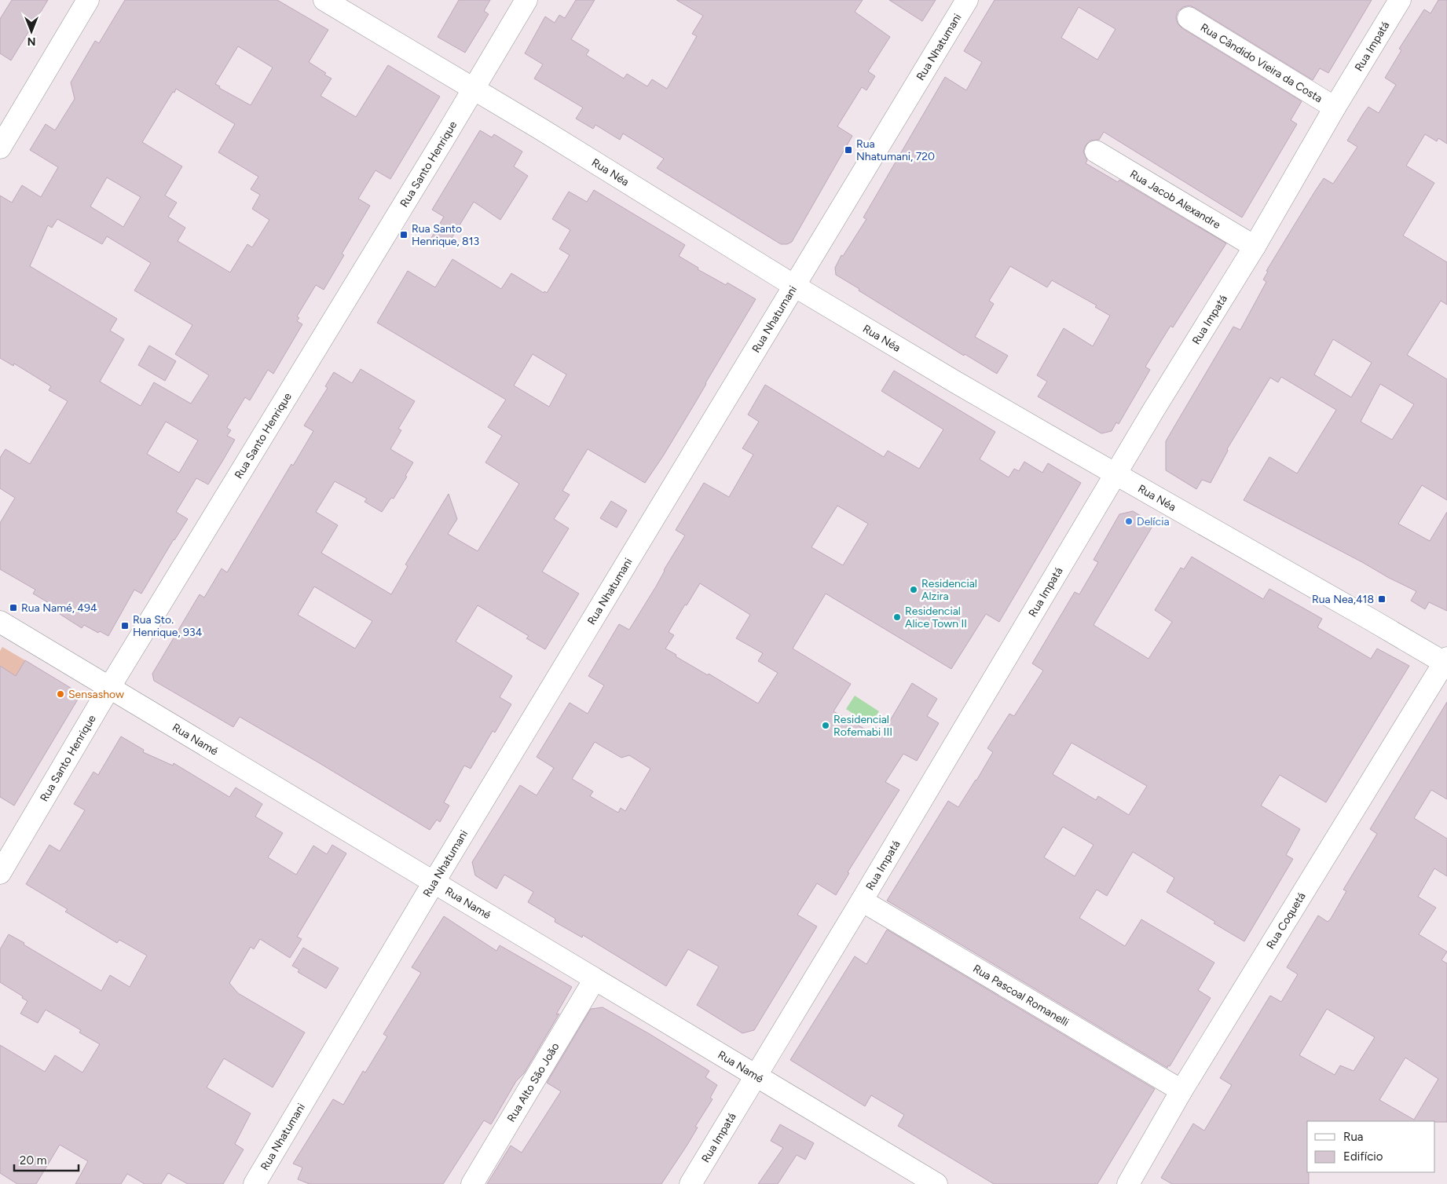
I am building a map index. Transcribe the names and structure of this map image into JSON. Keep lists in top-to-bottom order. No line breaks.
{"streets":{"street":["Rua Impatá","Rua Nhatumani","Rua Cândido Vieira da Costa","Rua Santo Henrique","Rua Néa","Rua Jacob Alexandre","Rua Namé","Rua Coquetá","Rua Pascoal Romanelli","Rua Alto São João"]},"crossings":[["Rua Impatá","Rua Cândido Vieira da Costa"],["Rua Impatá","Rua Néa"],["Rua Impatá","Rua Jacob Alexandre"],["Rua Impatá","Rua Namé"],["Rua Impatá","Rua Pascoal Romanelli"],["Rua Nhatumani","Rua Néa"],["Rua Nhatumani","Rua Namé"],["Rua Santo Henrique","Rua Néa"],["Rua Santo Henrique","Rua Namé"],["Rua Néa","Rua Coquetá"],["Rua Namé","Rua Alto São João"],["Rua Coquetá","Rua Pascoal Romanelli"]],"places":{"transit":["Rua Nhatumani, 720","Rua Santo Henrique, 813","Rua Nea,418","Rua Namé, 494","Rua Sto. Henrique, 934"],"other":["Delícia","Residencial Alzira","Residencial Alice Town II","Sensashow","Residencial Rofemabi III"]},"legend":["Rua","Edifício"],"scale_bar":"20 m","north":"bottom"}
